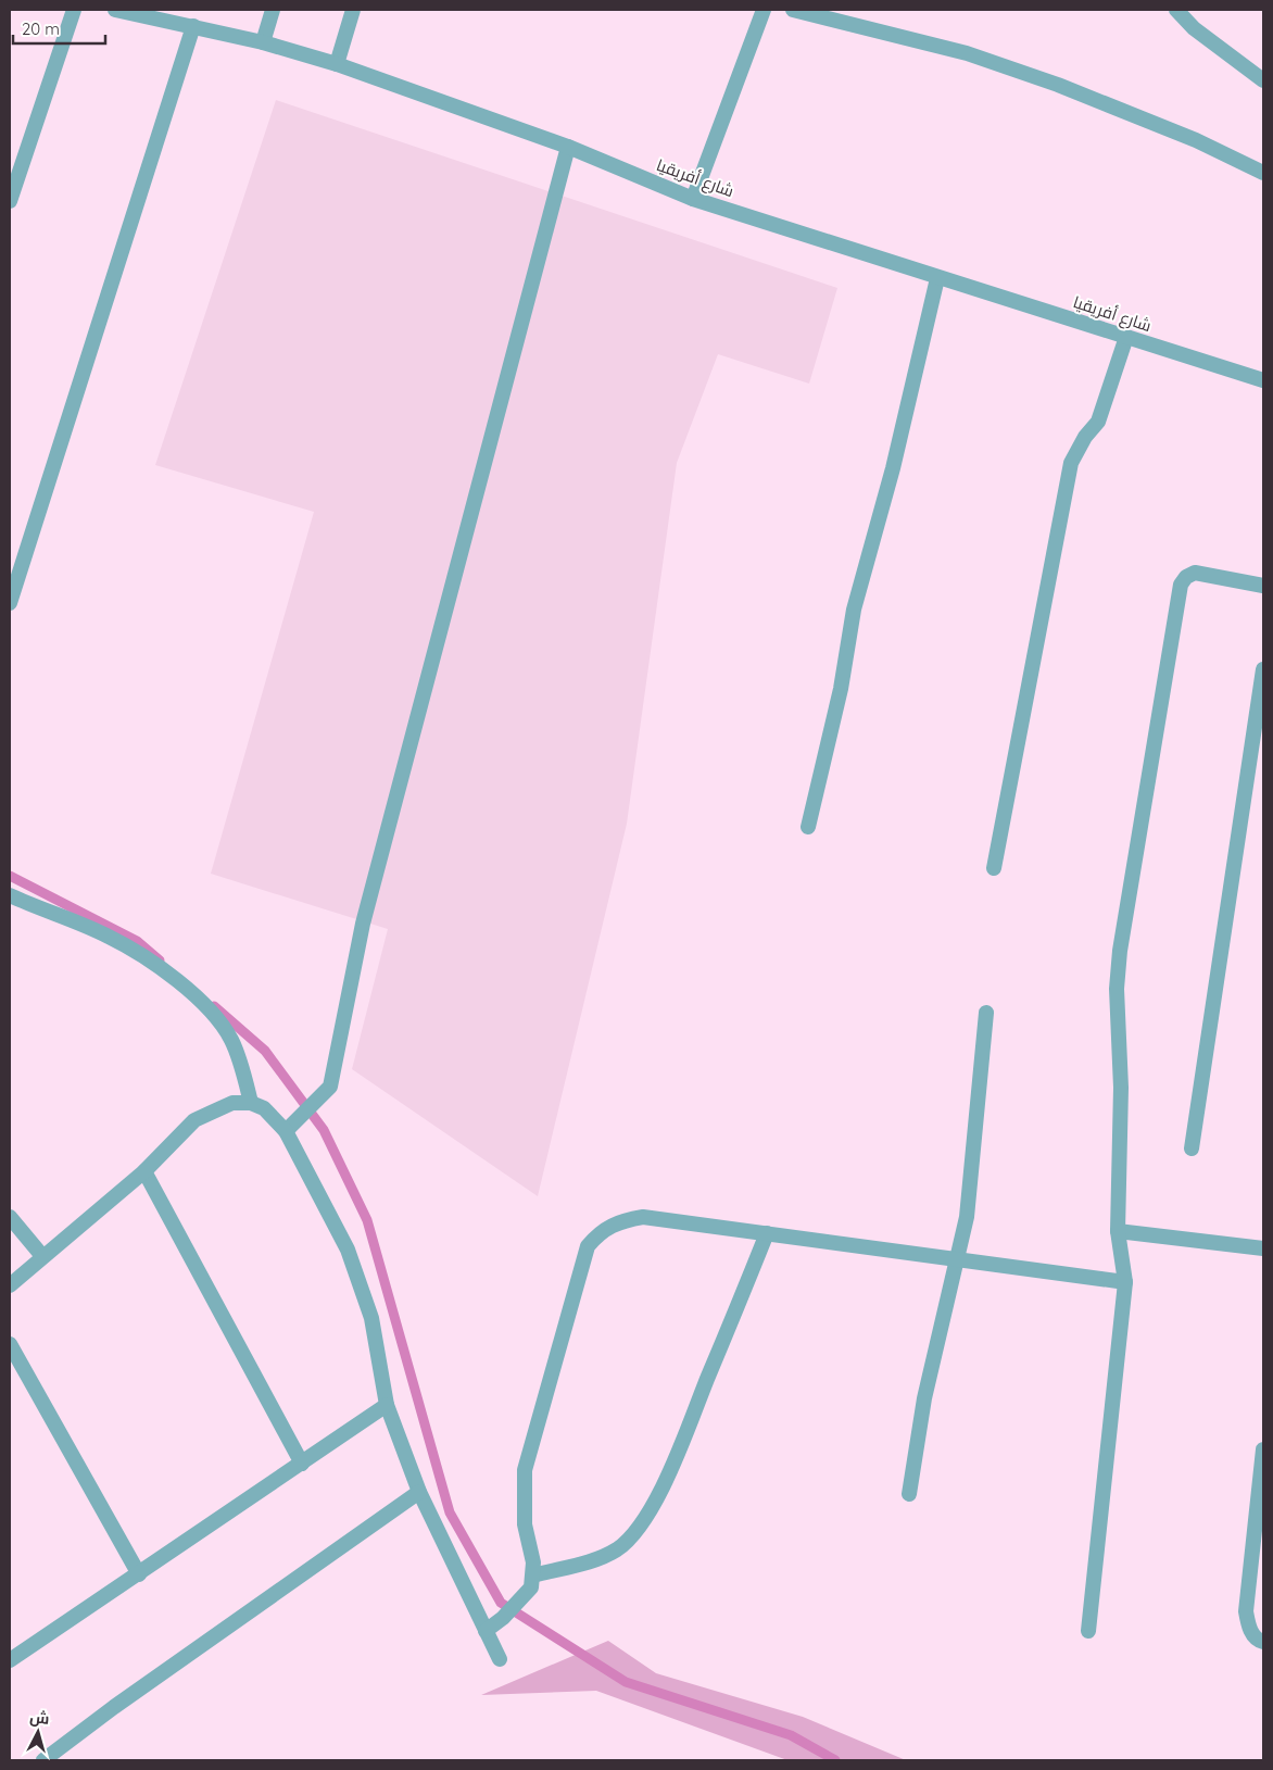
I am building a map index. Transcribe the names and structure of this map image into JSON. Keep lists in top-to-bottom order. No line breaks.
{"streets":{"street":["شارع أفريقيا"]},"scale_bar":"20 m","north":"top"}
